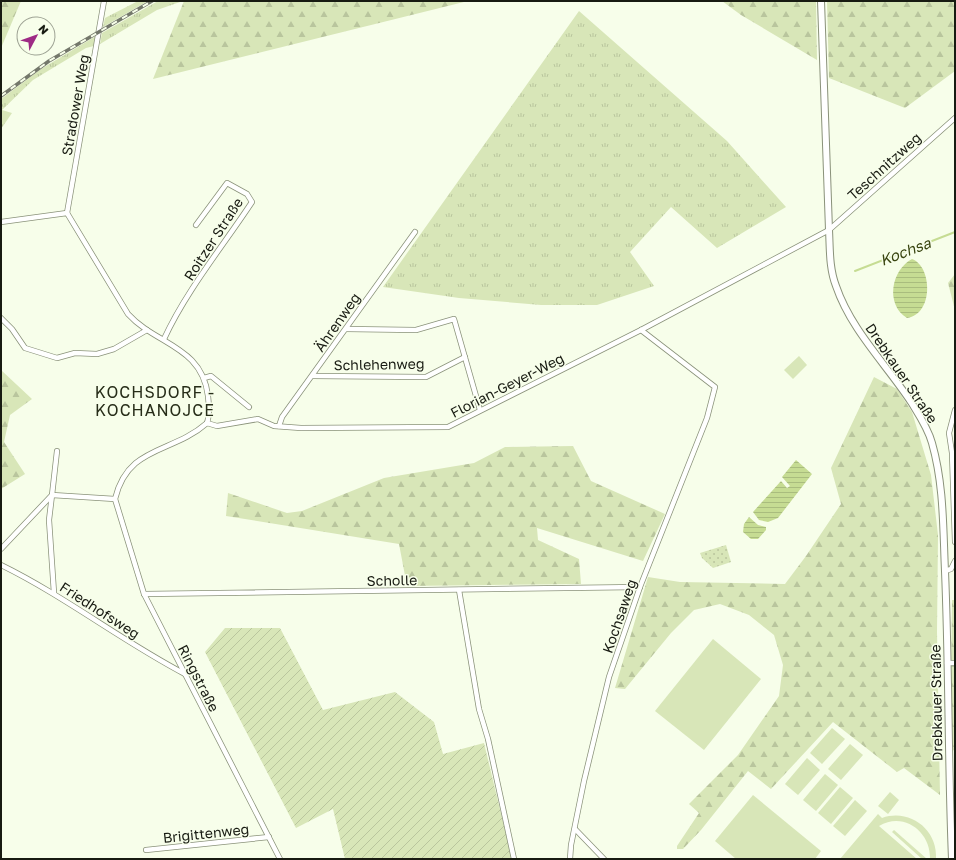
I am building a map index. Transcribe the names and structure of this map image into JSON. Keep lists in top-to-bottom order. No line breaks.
{"streets":{"street":["Stradower Weg","Teschnitzweg","Roitzer Straße","Ährenweg","Schlehenweg","Drebkauer Straße","Florian-Geyer-Weg","Scholle","Friedhofsweg","Kochsaweg","Ringstraße","Brigittenweg"]},"crossings":[["Teschnitzweg","Drebkauer Straße"],["Teschnitzweg","Florian-Geyer-Weg"],["Ährenweg","Schlehenweg"],["Ährenweg","Florian-Geyer-Weg"],["Drebkauer Straße","Florian-Geyer-Weg"],["Florian-Geyer-Weg","Kochsaweg"],["Scholle","Kochsaweg"],["Scholle","Ringstraße"],["Friedhofsweg","Ringstraße"],["Ringstraße","Brigittenweg"]],"districts":["KOCHSDORF - KOCHANOJCE"],"water":["Kochsa"],"north":"top right"}
